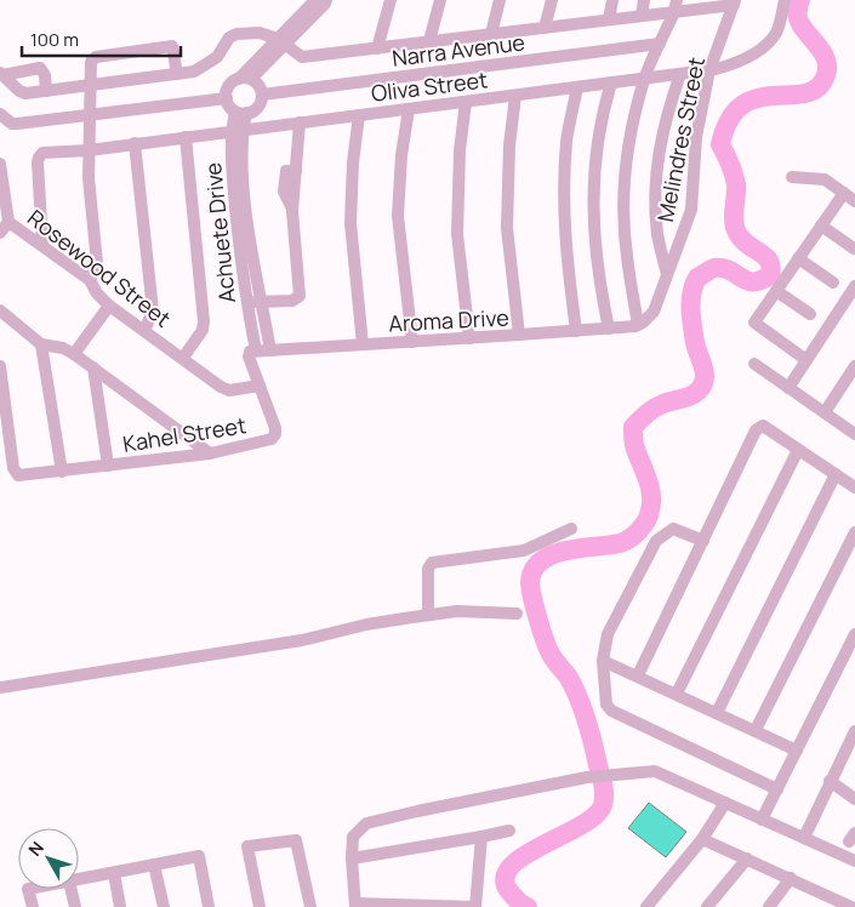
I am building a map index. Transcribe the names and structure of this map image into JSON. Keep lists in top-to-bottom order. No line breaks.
{"streets":{"street":["Narra Avenue","Oliva Street","Melindres Street","Achuete Drive","Rosewood Street","Aroma Drive","Kahel Street"]},"crossings":[["Narra Avenue","Achuete Drive"],["Oliva Street","Melindres Street"],["Oliva Street","Achuete Drive"],["Oliva Street","Rosewood Street"],["Melindres Street","Aroma Drive"],["Achuete Drive","Aroma Drive"],["Achuete Drive","Kahel Street"],["Rosewood Street","Kahel Street"],["Aroma Drive","Kahel Street"]],"scale_bar":"100 m","north":"top left"}
